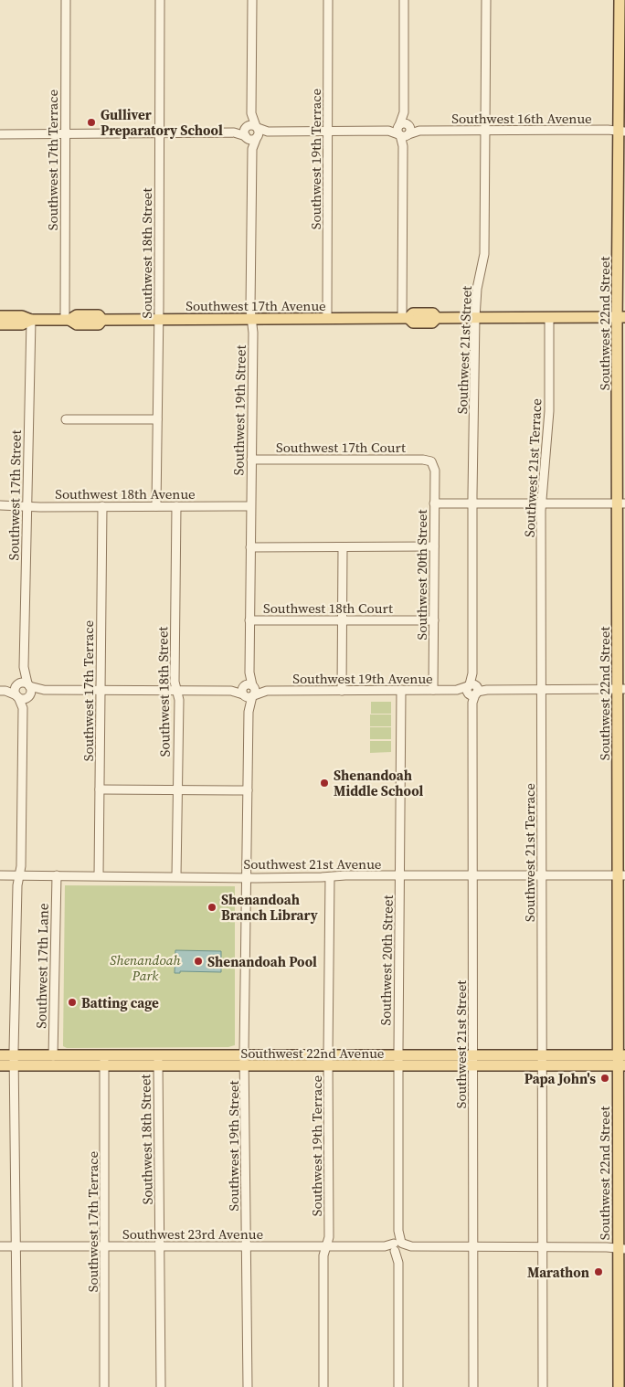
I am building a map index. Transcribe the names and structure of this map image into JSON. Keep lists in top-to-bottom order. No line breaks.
{"streets":{"main road":["Southwest 17th Avenue","Southwest 22nd Street","Southwest 22nd Avenue"],"street":["Southwest 16th Avenue","Southwest 19th Terrace","Southwest 17th Terrace","Southwest 18th Street","Southwest 21st Street","Southwest 19th Street","Southwest 17th Court","Southwest 21st Terrace","Southwest 18th Avenue","Southwest 17th Street","Southwest 20th Street","Southwest 18th Court","Southwest 19th Avenue","Southwest 21st Avenue","Southwest 17th Lane","Southwest 23rd Avenue"]},"crossings":[["Southwest 16th Avenue","Southwest 19th Terrace"],["Southwest 16th Avenue","Southwest 17th Terrace"],["Southwest 16th Avenue","Southwest 18th Street"],["Southwest 16th Avenue","Southwest 22nd Street"],["Southwest 16th Avenue","Southwest 21st Street"],["Southwest 16th Avenue","Southwest 19th Street"],["Southwest 19th Terrace","Southwest 17th Avenue"],["Southwest 19th Terrace","Southwest 21st Avenue"],["Southwest 19th Terrace","Southwest 22nd Avenue"],["Southwest 19th Terrace","Southwest 23rd Avenue"],["Southwest 17th Terrace","Southwest 17th Avenue"],["Southwest 17th Terrace","Southwest 18th Avenue"],["Southwest 17th Terrace","Southwest 19th Avenue"],["Southwest 17th Terrace","Southwest 21st Avenue"],["Southwest 17th Terrace","Southwest 22nd Avenue"],["Southwest 17th Terrace","Southwest 23rd Avenue"],["Southwest 18th Street","Southwest 17th Avenue"],["Southwest 18th Street","Southwest 18th Avenue"],["Southwest 18th Street","Southwest 19th Avenue"],["Southwest 18th Street","Southwest 21st Avenue"],["Southwest 18th Street","Southwest 22nd Avenue"],["Southwest 18th Street","Southwest 23rd Avenue"],["Southwest 17th Avenue","Southwest 22nd Street"],["Southwest 17th Avenue","Southwest 21st Street"],["Southwest 17th Avenue","Southwest 19th Street"],["Southwest 17th Avenue","Southwest 21st Terrace"],["Southwest 17th Avenue","Southwest 17th Street"],["Southwest 22nd Street","Southwest 19th Avenue"],["Southwest 22nd Street","Southwest 21st Avenue"],["Southwest 22nd Street","Southwest 22nd Avenue"],["Southwest 22nd Street","Southwest 23rd Avenue"],["Southwest 21st Street","Southwest 19th Avenue"],["Southwest 21st Street","Southwest 21st Avenue"],["Southwest 21st Street","Southwest 22nd Avenue"],["Southwest 21st Street","Southwest 23rd Avenue"],["Southwest 19th Street","Southwest 17th Court"],["Southwest 19th Street","Southwest 18th Avenue"],["Southwest 19th Street","Southwest 18th Court"],["Southwest 19th Street","Southwest 19th Avenue"],["Southwest 19th Street","Southwest 21st Avenue"],["Southwest 19th Street","Southwest 22nd Avenue"],["Southwest 19th Street","Southwest 23rd Avenue"],["Southwest 17th Court","Southwest 20th Street"],["Southwest 21st Terrace","Southwest 19th Avenue"],["Southwest 21st Terrace","Southwest 21st Avenue"],["Southwest 21st Terrace","Southwest 22nd Avenue"],["Southwest 21st Terrace","Southwest 23rd Avenue"],["Southwest 18th Avenue","Southwest 17th Street"],["Southwest 17th Street","Southwest 19th Avenue"],["Southwest 20th Street","Southwest 18th Court"],["Southwest 20th Street","Southwest 19th Avenue"],["Southwest 20th Street","Southwest 21st Avenue"],["Southwest 20th Street","Southwest 22nd Avenue"],["Southwest 20th Street","Southwest 23rd Avenue"],["Southwest 21st Avenue","Southwest 17th Lane"],["Southwest 17th Lane","Southwest 22nd Avenue"]],"parks":["Shenandoah Park"],"places":["Gulliver Preparatory School","Shenandoah Middle School","Shenandoah Branch Library","Shenandoah Pool","Batting cage","Papa John's","Marathon"]}
